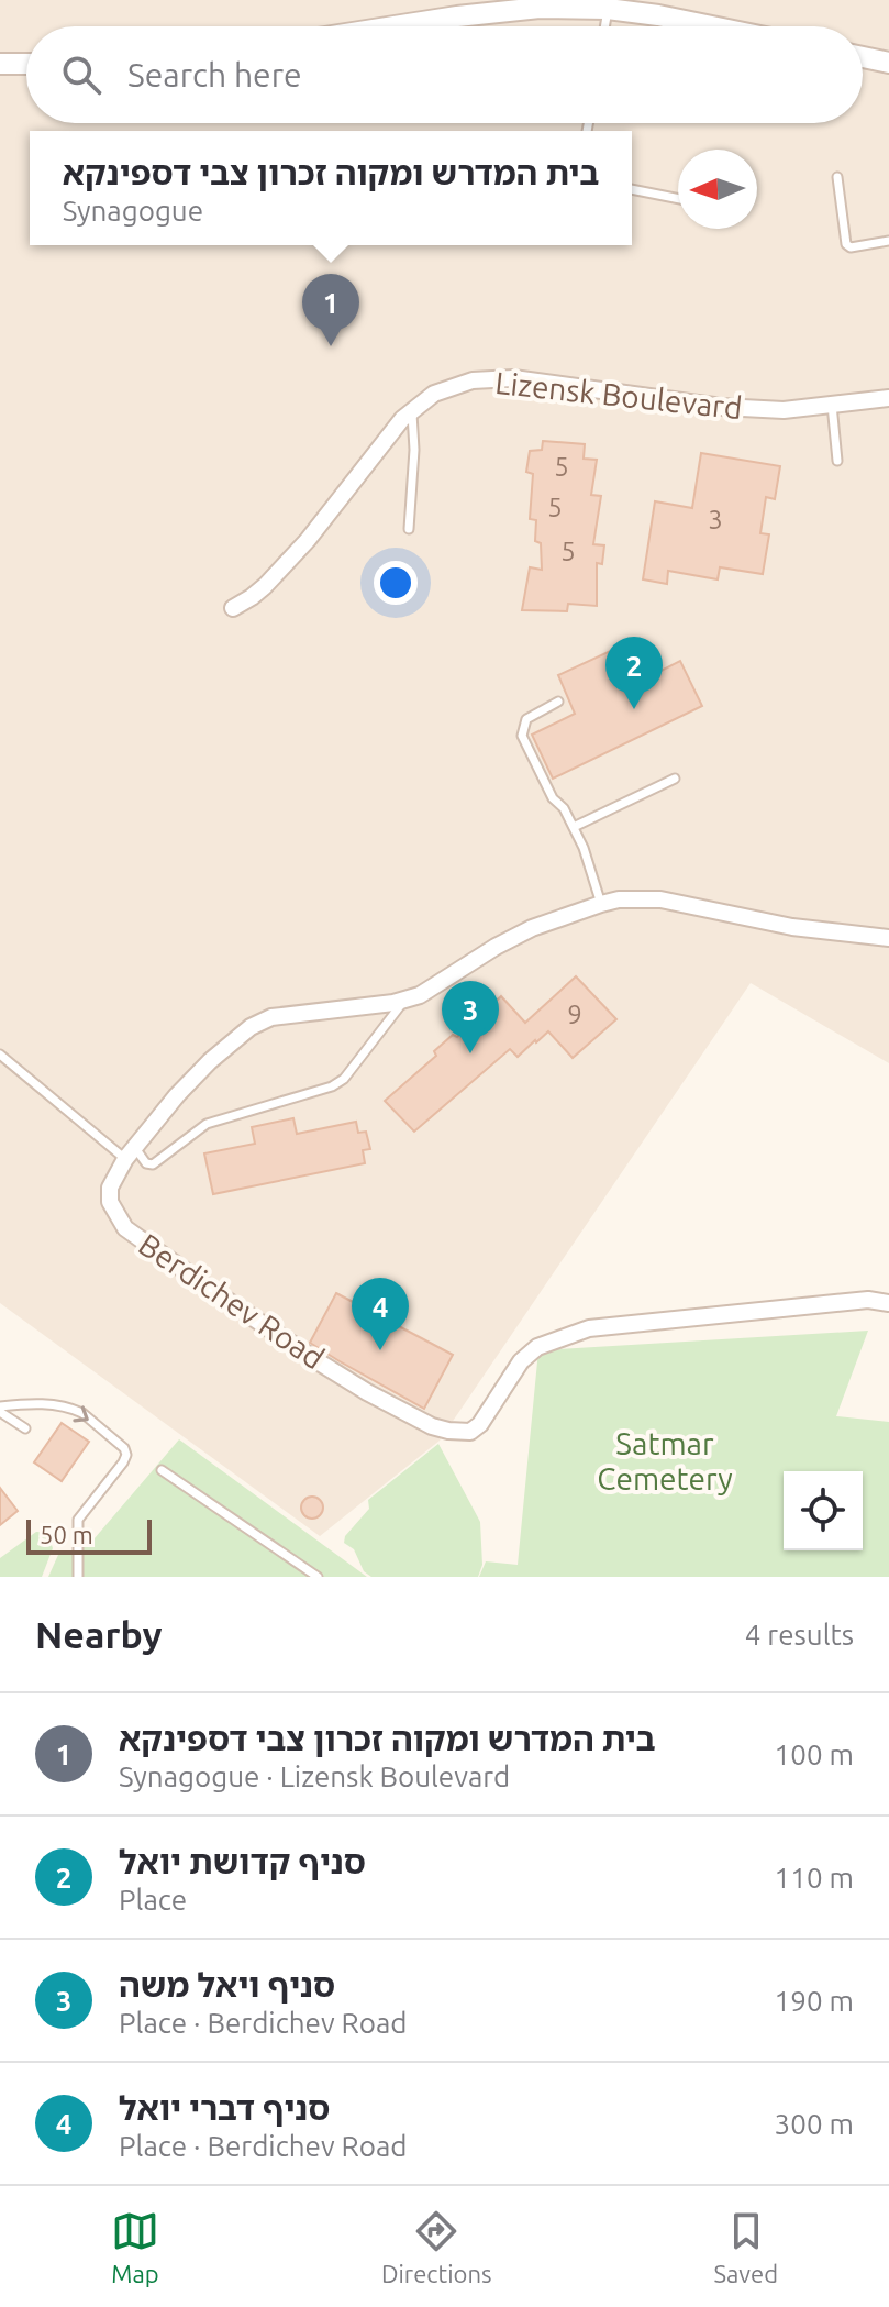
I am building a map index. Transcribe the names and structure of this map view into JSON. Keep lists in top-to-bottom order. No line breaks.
{"streets":{"street":["Lizensk Boulevard","Berdichev Road"]},"parks":["Satmar Cemetery"],"house_numbers":["5","5","3","5","9"],"scale_bar":"50 m","north":"left","page":{"search":"Search here","popup":["בית המדרש ומקוה זכרון צבי דספינקא","Synagogue"],"pins":["1","2","3","4"],"scale":"50 m","heading":["Nearby","4 results"],"list":[{"mark":"1","name":"בית המדרש ומקוה זכרון צבי דספינקא","note":"Synagogue · Lizensk Boulevard","value":"100 m"},{"mark":"2","name":"סניף קדושת יואל","note":"Place","value":"110 m"},{"mark":"3","name":"סניף ויאל משה","note":"Place · Berdichev Road","value":"190 m"},{"mark":"4","name":"סניף דברי יואל","note":"Place · Berdichev Road","value":"300 m"}],"nav":["Map","Directions","Saved"]}}
